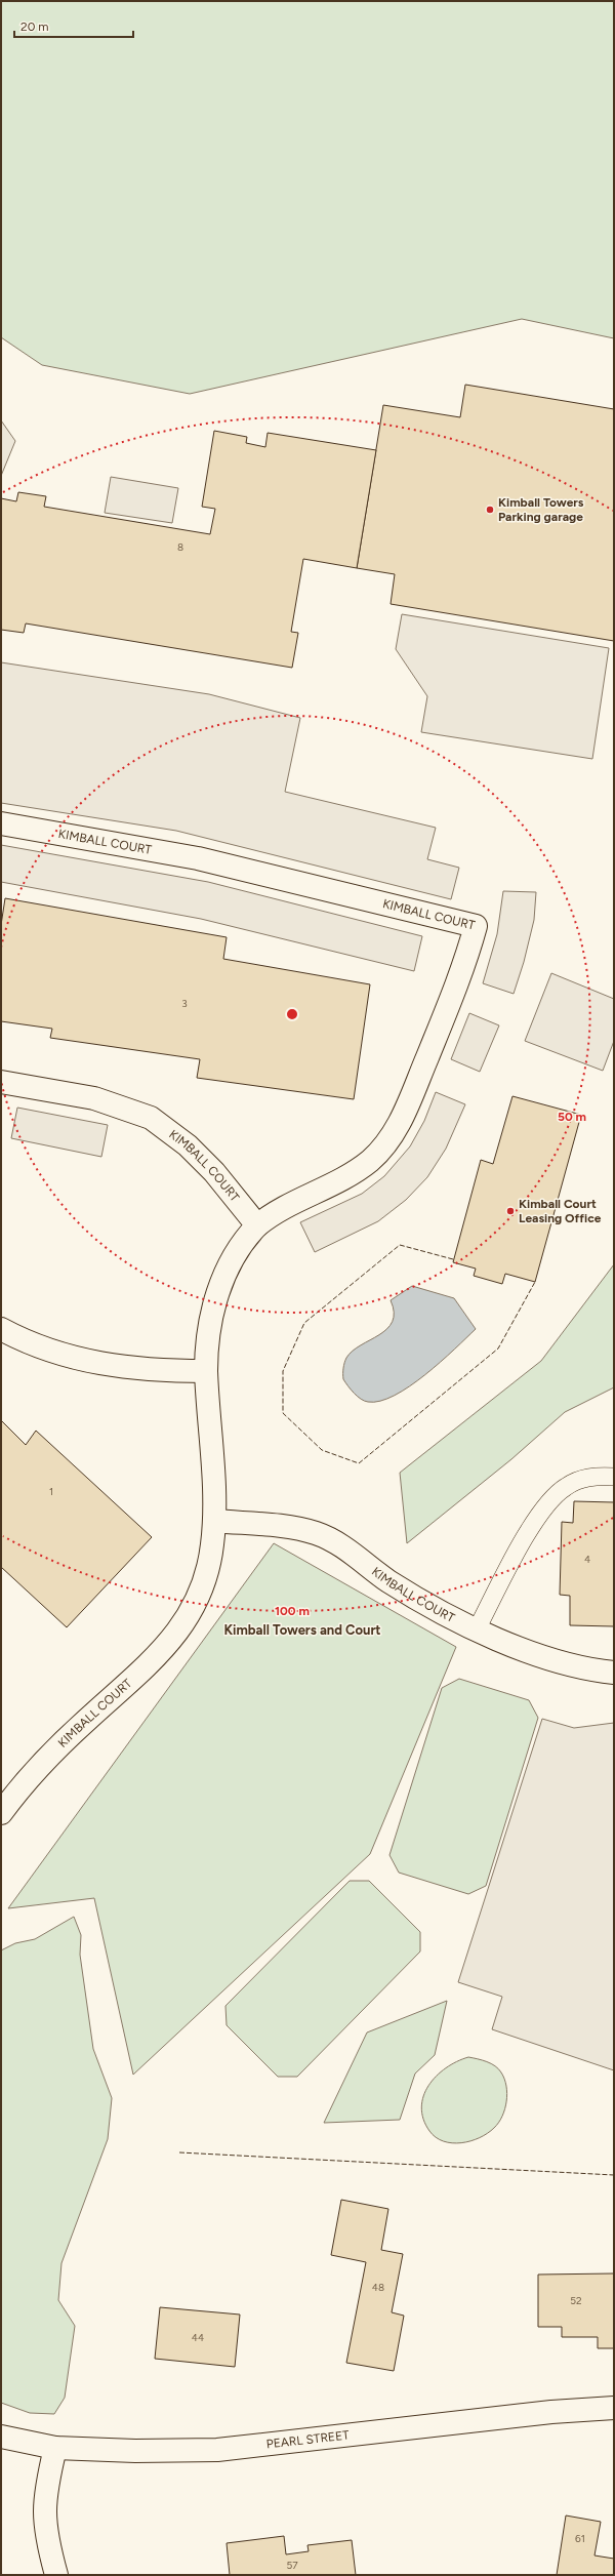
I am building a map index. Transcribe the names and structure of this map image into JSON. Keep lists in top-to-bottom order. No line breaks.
{"streets":{"street":["KIMBALL COURT","PEARL STREET"]},"districts":["Kimball Towers and Court"],"places":["Kimball Towers Parking garage","Kimball Court Leasing Office"],"house_numbers":["8","3","1","4","48","52","44","61","57"],"scale_bar":"20 m","rings":["50 m","100 m"]}
